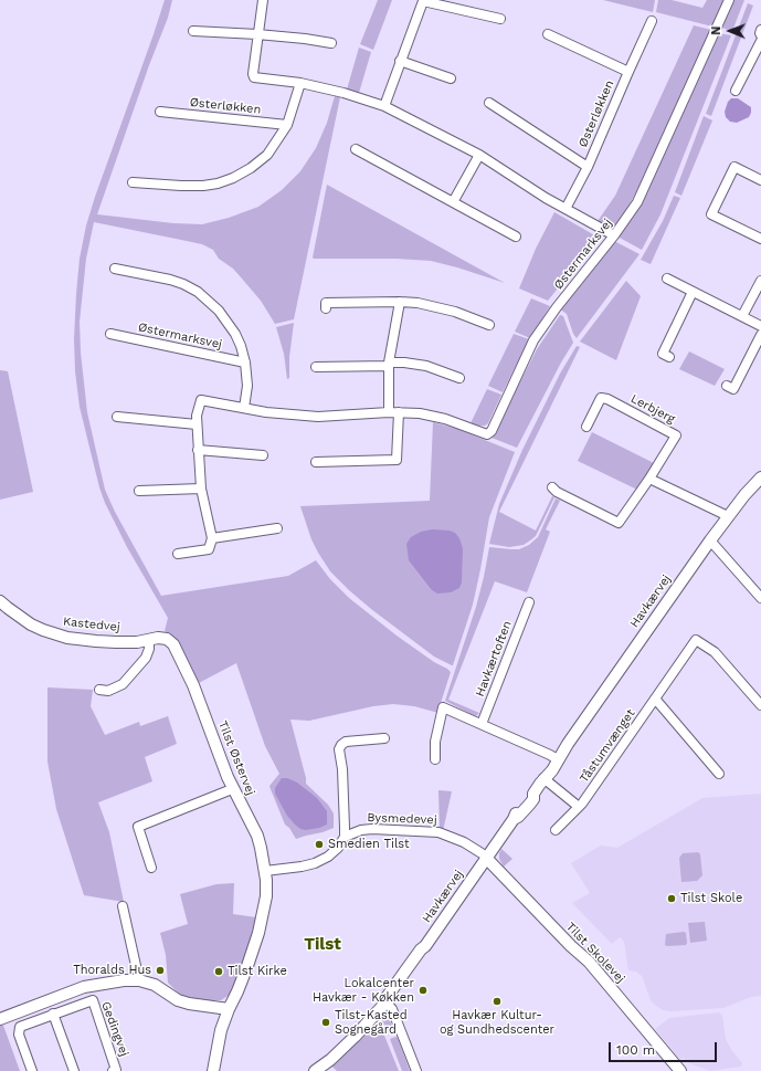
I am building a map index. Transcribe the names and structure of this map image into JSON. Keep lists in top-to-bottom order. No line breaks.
{"streets":{"street":["Østerløkken","Østermarksvej","Lerbjerg","Havkærvej","Kastedvej","Havkærtoften","Tåstumvænget","Tilst Østervej","Bysmedevej","Tilst Skolevej","Gedingvej"]},"crossings":[["Havkærvej","Bysmedevej"],["Havkærvej","Tilst Skolevej"],["Kastedvej","Tilst Østervej"],["Tilst Østervej","Gedingvej"],["Bysmedevej","Tilst Skolevej"]],"districts":["Tilst"],"places":["Smedien Tilst","Tilst Skole","Thoralds Hus","Tilst Kirke","Lokalcenter Havkær - Køkken","Havkær Kultur- og Sundhedscenter","Tilst-Kasted Sognegård"],"scale_bar":"100 m","north":"left"}
